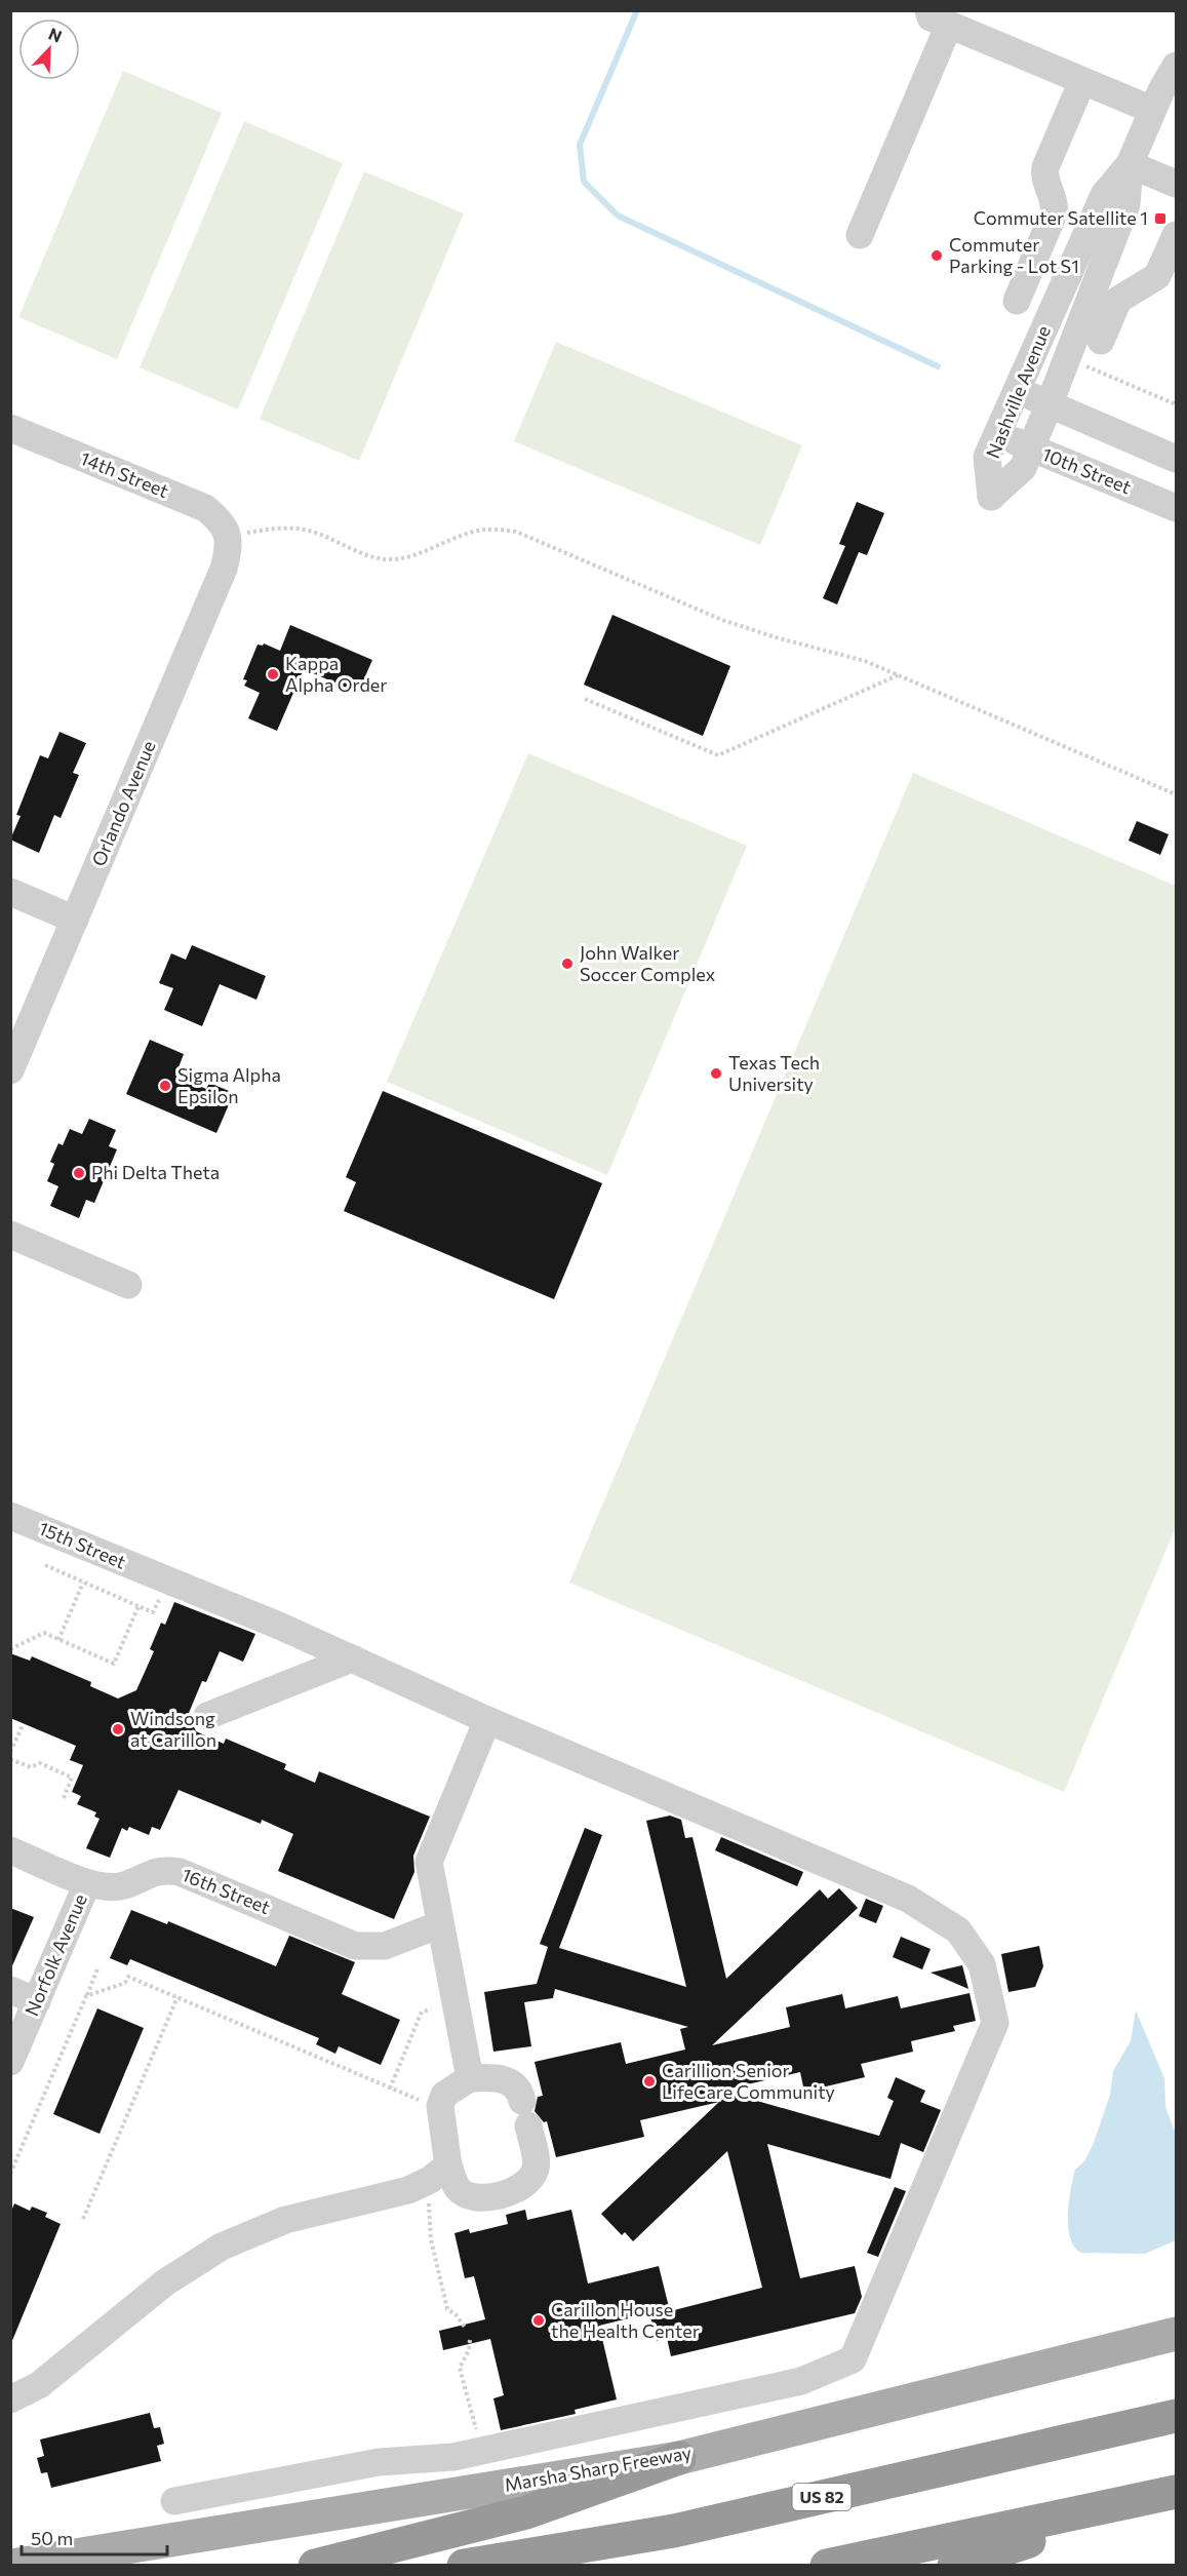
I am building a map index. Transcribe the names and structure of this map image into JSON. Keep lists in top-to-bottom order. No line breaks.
{"streets":{"highway":["US 82"],"main road":["Marsha Sharp Freeway"],"street":["Nashville Avenue","10th Street","14th Street","Orlando Avenue","15th Street","16th Street","Norfolk Avenue"]},"crossings":[["Nashville Avenue","10th Street"],["14th Street","Orlando Avenue"],["16th Street","Norfolk Avenue"]],"places":{"transit":["Commuter Satellite 1"],"other":["Commuter Parking - Lot S1","Kappa Alpha Order","John Walker Soccer Complex","Texas Tech University","Sigma Alpha Epsilon","Phi Delta Theta","Windsong at Carillon","Carillion Senior LifeCare Community","Carillon House the Health Center"]},"scale_bar":"50 m","north":"top right"}
